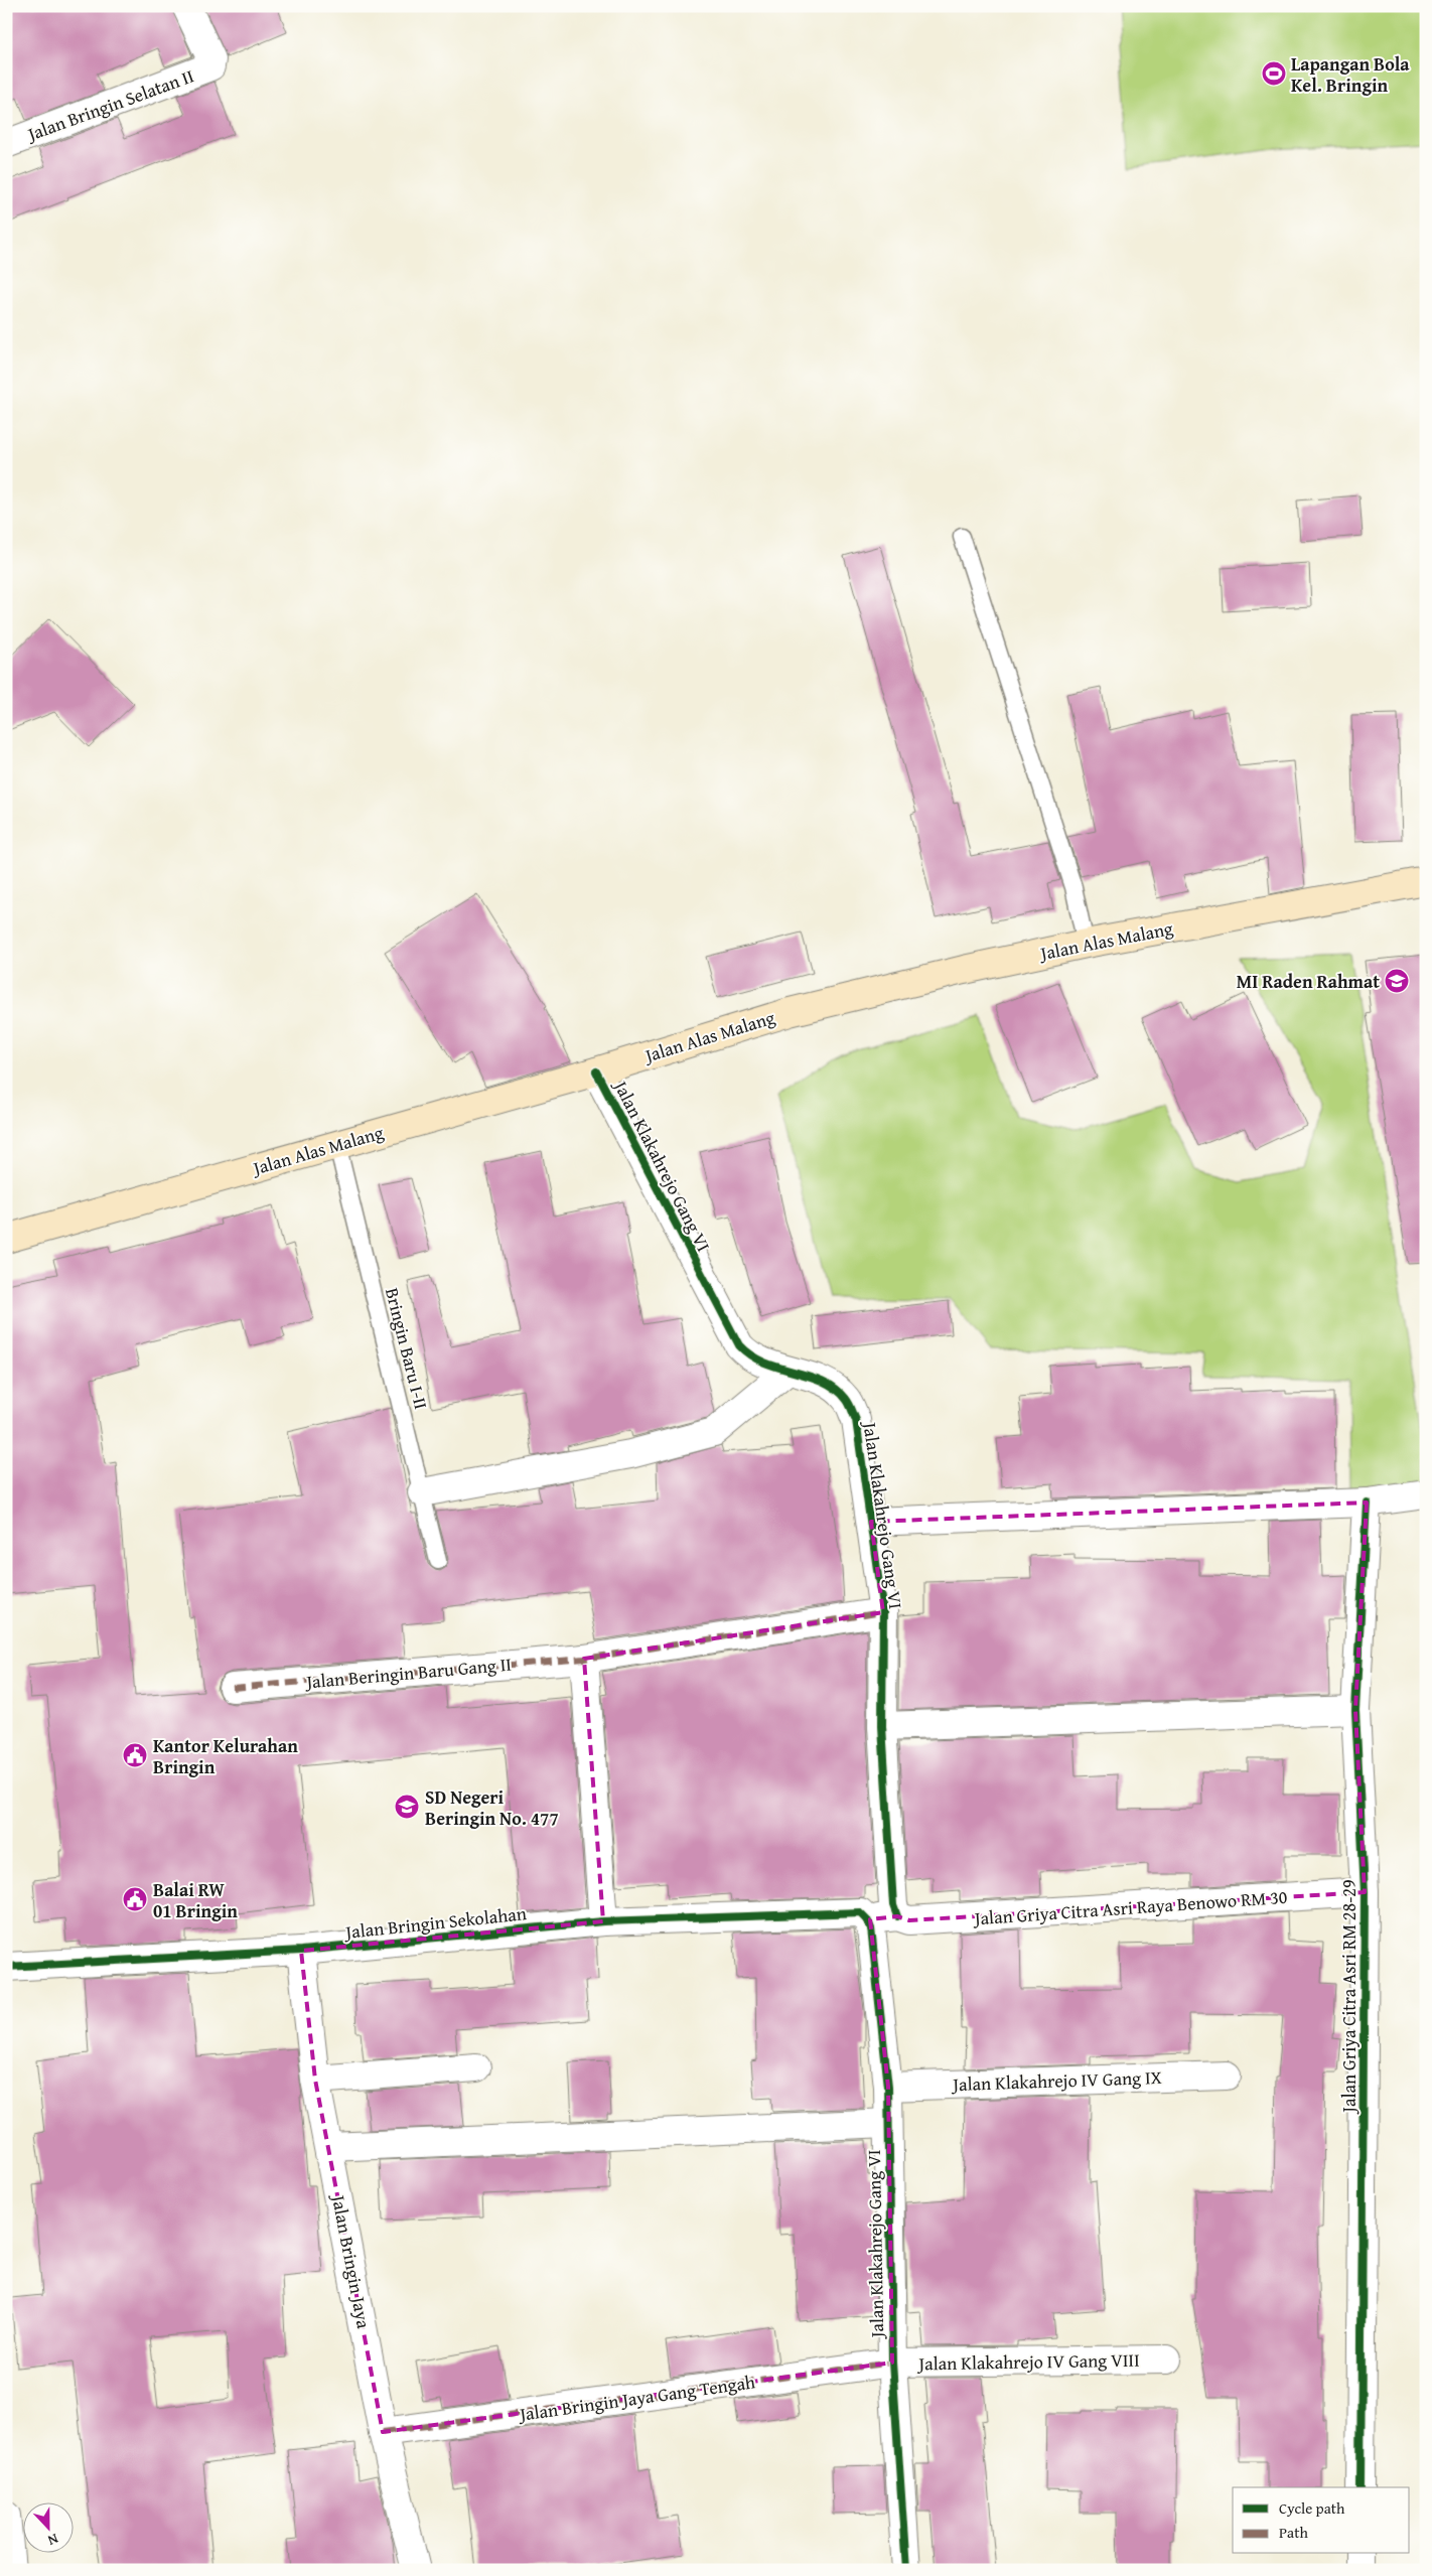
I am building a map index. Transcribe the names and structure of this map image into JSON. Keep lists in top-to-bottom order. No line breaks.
{"streets":{"main road":["Jalan Alas Malang"],"street":["Jalan Bringin Selatan II","Jalan Klakahrejo Gang VI","Jalan Beringin Baru Gang II","Jalan Griya Citra Asri Raya Benowo RM 30","Jalan Bringin Sekolahan","Jalan Griya Citra Asri RM 28-29","Jalan Klakahrejo IV Gang IX","Jalan Bringin Jaya","Jalan Klakahrejo IV Gang VIII","Jalan Bringin Jaya Gang Tengah"],"lane":["Bringin Baru I-II"]},"crossings":[["Jalan Alas Malang","Jalan Klakahrejo Gang VI"],["Jalan Alas Malang","Bringin Baru I-II"],["Jalan Klakahrejo Gang VI","Jalan Beringin Baru Gang II"],["Jalan Klakahrejo Gang VI","Jalan Griya Citra Asri Raya Benowo RM 30"],["Jalan Klakahrejo Gang VI","Jalan Bringin Sekolahan"],["Jalan Klakahrejo Gang VI","Jalan Klakahrejo IV Gang IX"],["Jalan Klakahrejo Gang VI","Jalan Klakahrejo IV Gang VIII"],["Jalan Klakahrejo Gang VI","Jalan Bringin Jaya Gang Tengah"],["Jalan Griya Citra Asri Raya Benowo RM 30","Jalan Bringin Sekolahan"],["Jalan Griya Citra Asri Raya Benowo RM 30","Jalan Griya Citra Asri RM 28-29"],["Jalan Bringin Sekolahan","Jalan Bringin Jaya"],["Jalan Bringin Jaya","Jalan Bringin Jaya Gang Tengah"],["Jalan Klakahrejo IV Gang VIII","Jalan Bringin Jaya Gang Tengah"]],"places":{"sports":["Lapangan Bola Kel. Bringin"],"school or university":["MI Raden Rahmat","SD Negeri Beringin No. 477"],"public building":["Kantor Kelurahan Bringin","Balai RW 01 Bringin"]},"legend":["Cycle path","Path"],"north":"bottom"}
